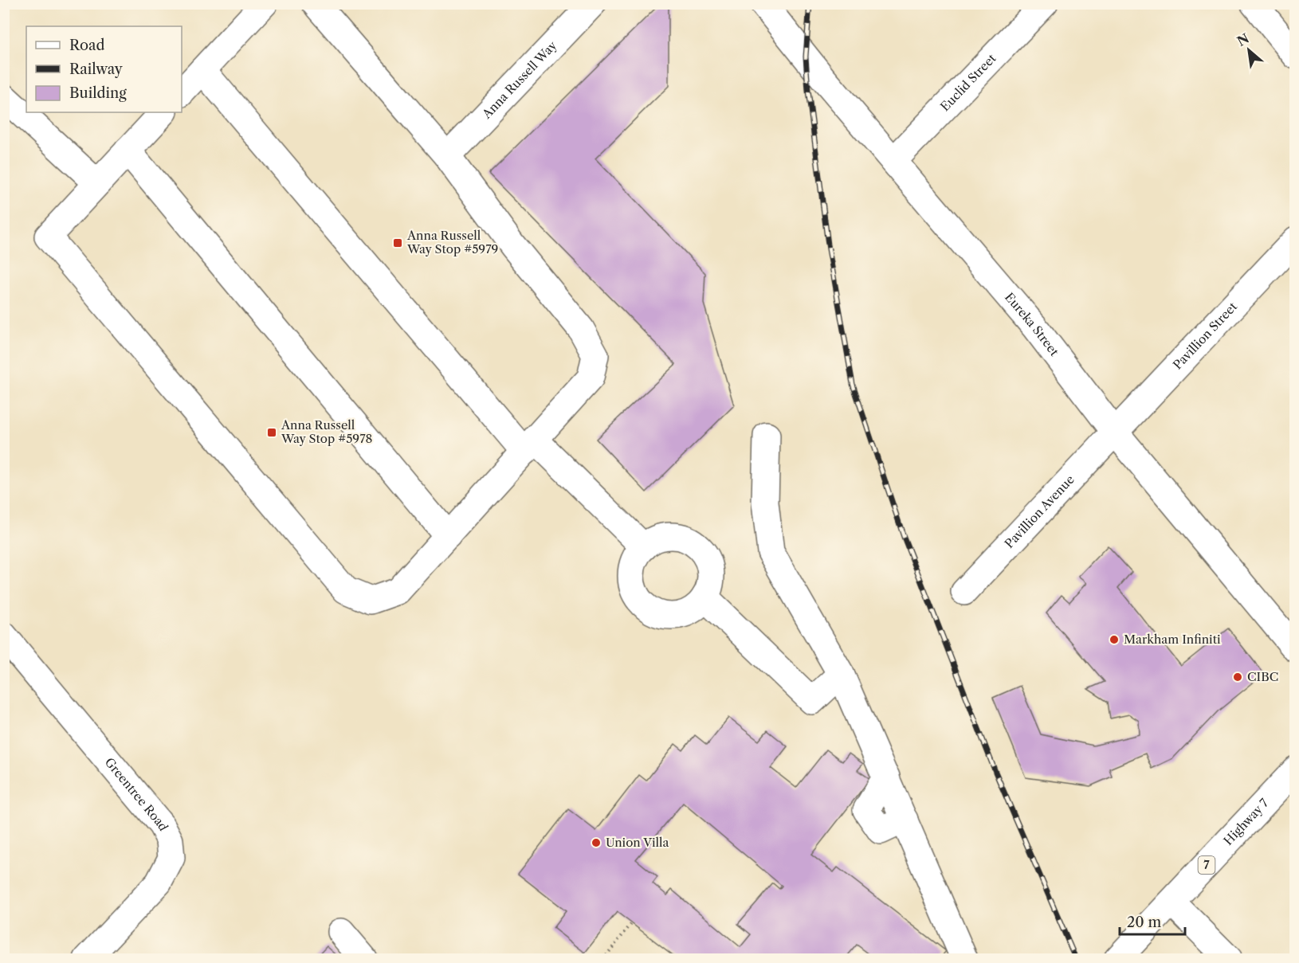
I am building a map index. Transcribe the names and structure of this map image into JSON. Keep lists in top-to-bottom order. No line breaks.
{"streets":{"street":["Anna Russell Way","Euclid Street","Eureka Street","Pavillion Street","Pavillion Avenue","Greentree Road","Highway 7","7"]},"crossings":[["Euclid Street","Eureka Street"],["Eureka Street","Pavillion Street"],["Eureka Street","Pavillion Avenue"],["Pavillion Street","Pavillion Avenue"]],"places":{"transit":["Anna Russell Way Stop #5979","Anna Russell Way Stop #5978"],"other":["Markham Infiniti","CIBC","Union Villa"]},"legend":["Road","Railway","Building"],"scale_bar":"20 m","north":"top left"}
